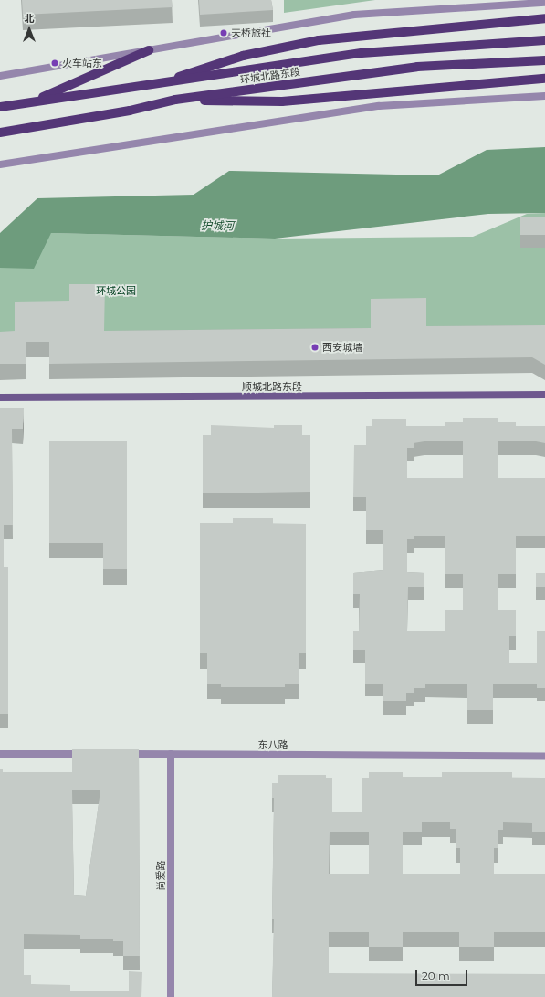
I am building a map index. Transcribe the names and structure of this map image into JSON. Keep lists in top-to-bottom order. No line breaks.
{"streets":{"main road":["环城北路东段"],"street":["顺城北路东段","东八路","尚爱路"]},"crossings":[["东八路","尚爱路"]],"water":["护城河"],"parks":["环城公园"],"places":["天桥旅社","火车站东","西安城墙"],"scale_bar":"20 m","north":"top"}
